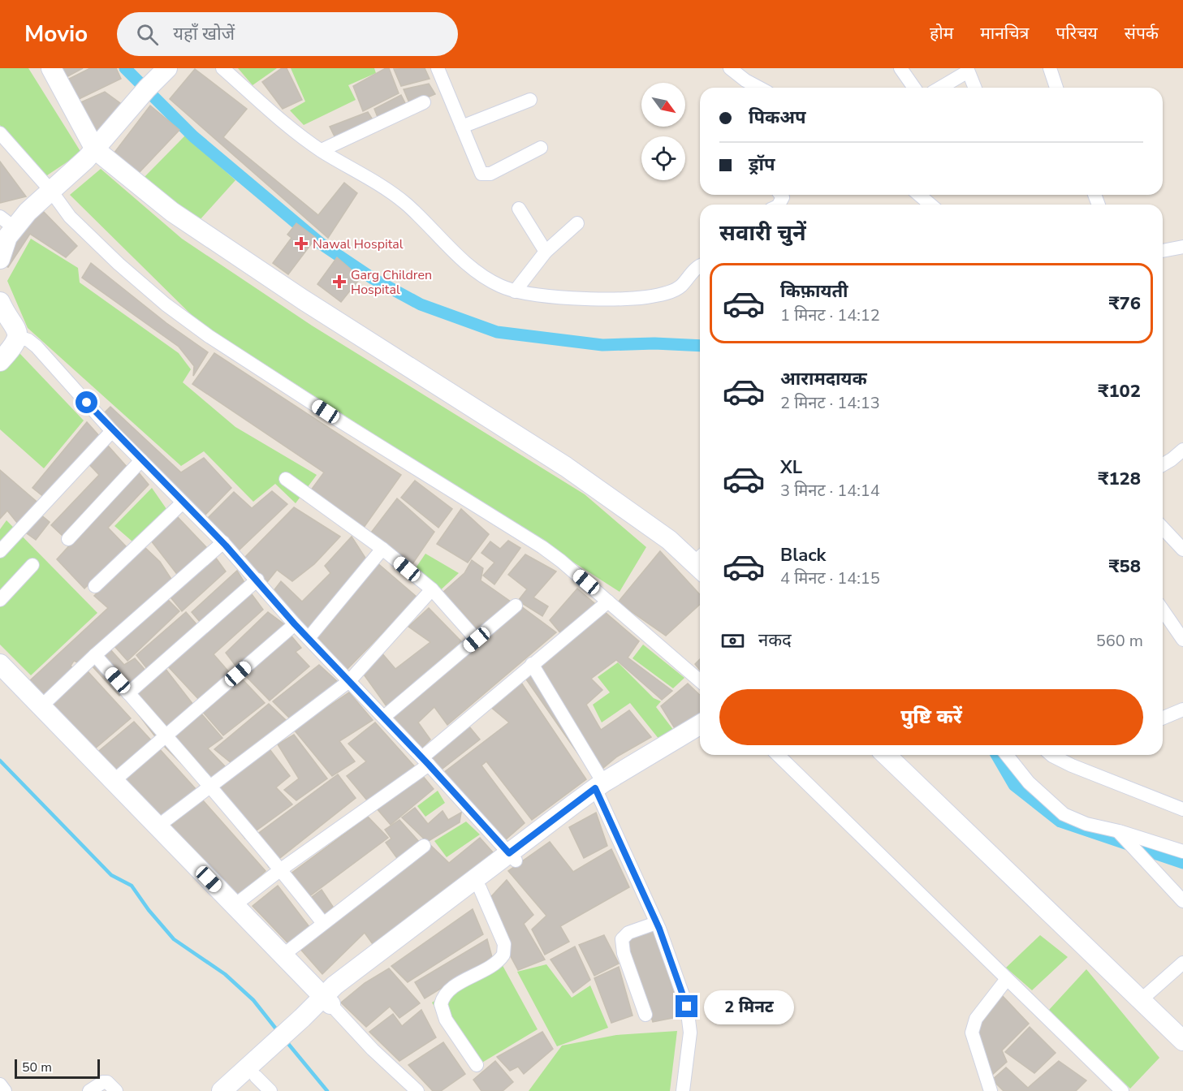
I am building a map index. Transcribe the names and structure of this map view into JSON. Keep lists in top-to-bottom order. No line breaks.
{"places":{"health":["Nawal Hospital","Garg Children Hospital"]},"scale_bar":"50 m","north":"bottom right","page":{"header":"Movio","search":"यहाँ खोजें","nav":["होम","मानचित्र","परिचय","संपर्क"],"banner":["पिकअप","ड्रॉप"],"heading":"सवारी चुनें","list":[{"name":"किफ़ायती","note":"1 मिनट · 14:12","value":"₹76"},{"name":"आरामदायक","note":"2 मिनट · 14:13","value":"₹102"},{"name":"XL","note":"3 मिनट · 14:14","value":"₹128"},{"name":"Black","note":"4 मिनट · 14:15","value":"₹58"}],"pay":["नकद","560 m"],"buttons":"पुष्टि करें","bubble":"2 मिनट","scale":"50 m"}}
